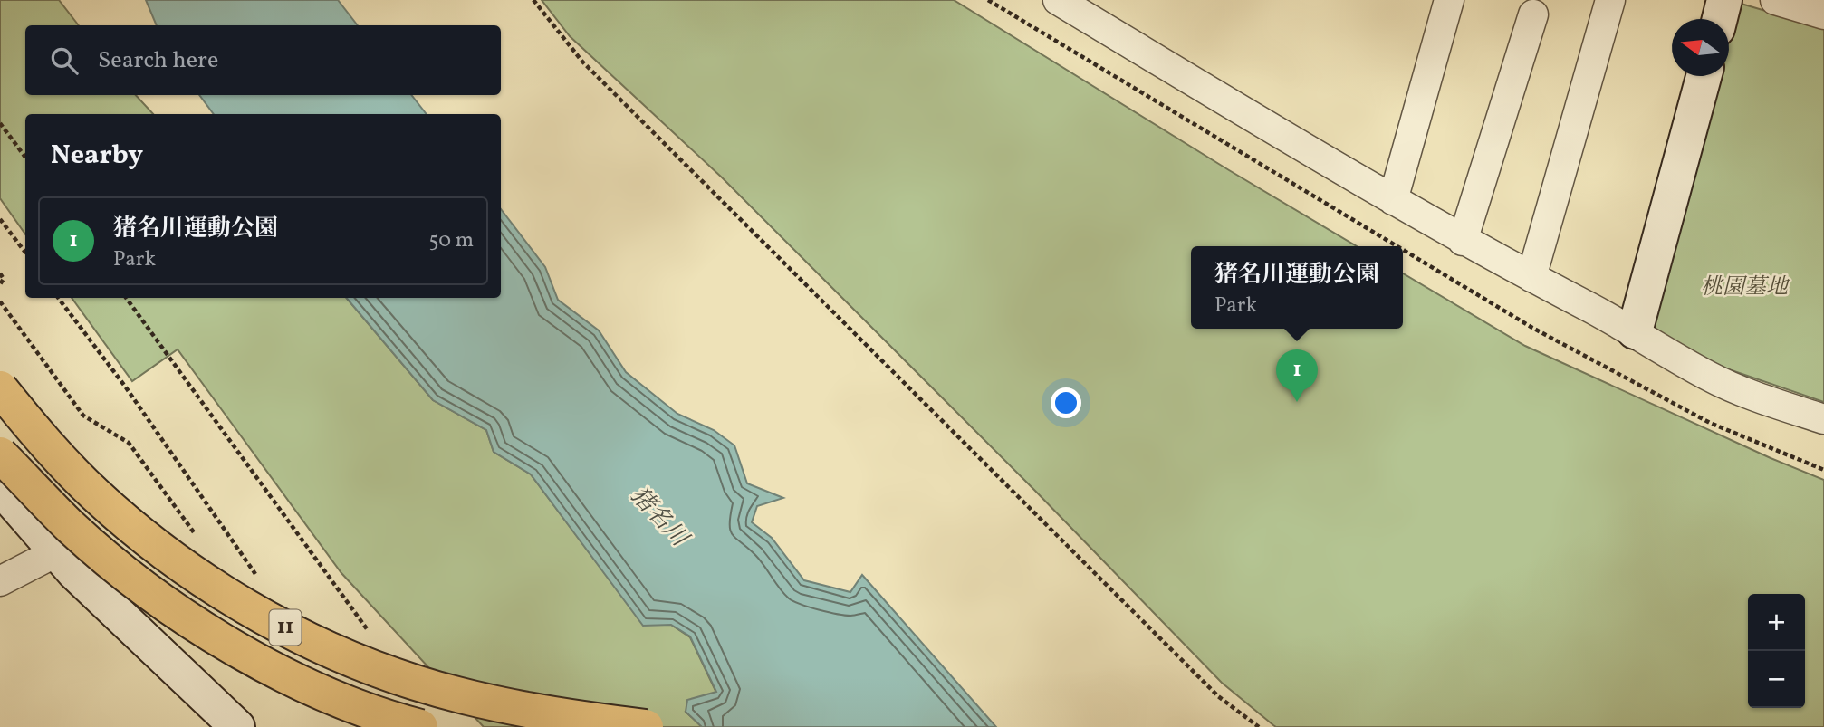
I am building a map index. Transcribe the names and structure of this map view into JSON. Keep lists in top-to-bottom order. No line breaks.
{"streets":{"highway":["11"]},"water":["猪名川"],"parks":["桃園墓地"],"north":"left","page":{"search":"Search here","heading":"Nearby","list":[{"mark":"1","name":"猪名川運動公園","note":"Park","value":"50 m"}],"popup":["猪名川運動公園","Park"],"pins":"1","map_buttons":["+","−"]}}
